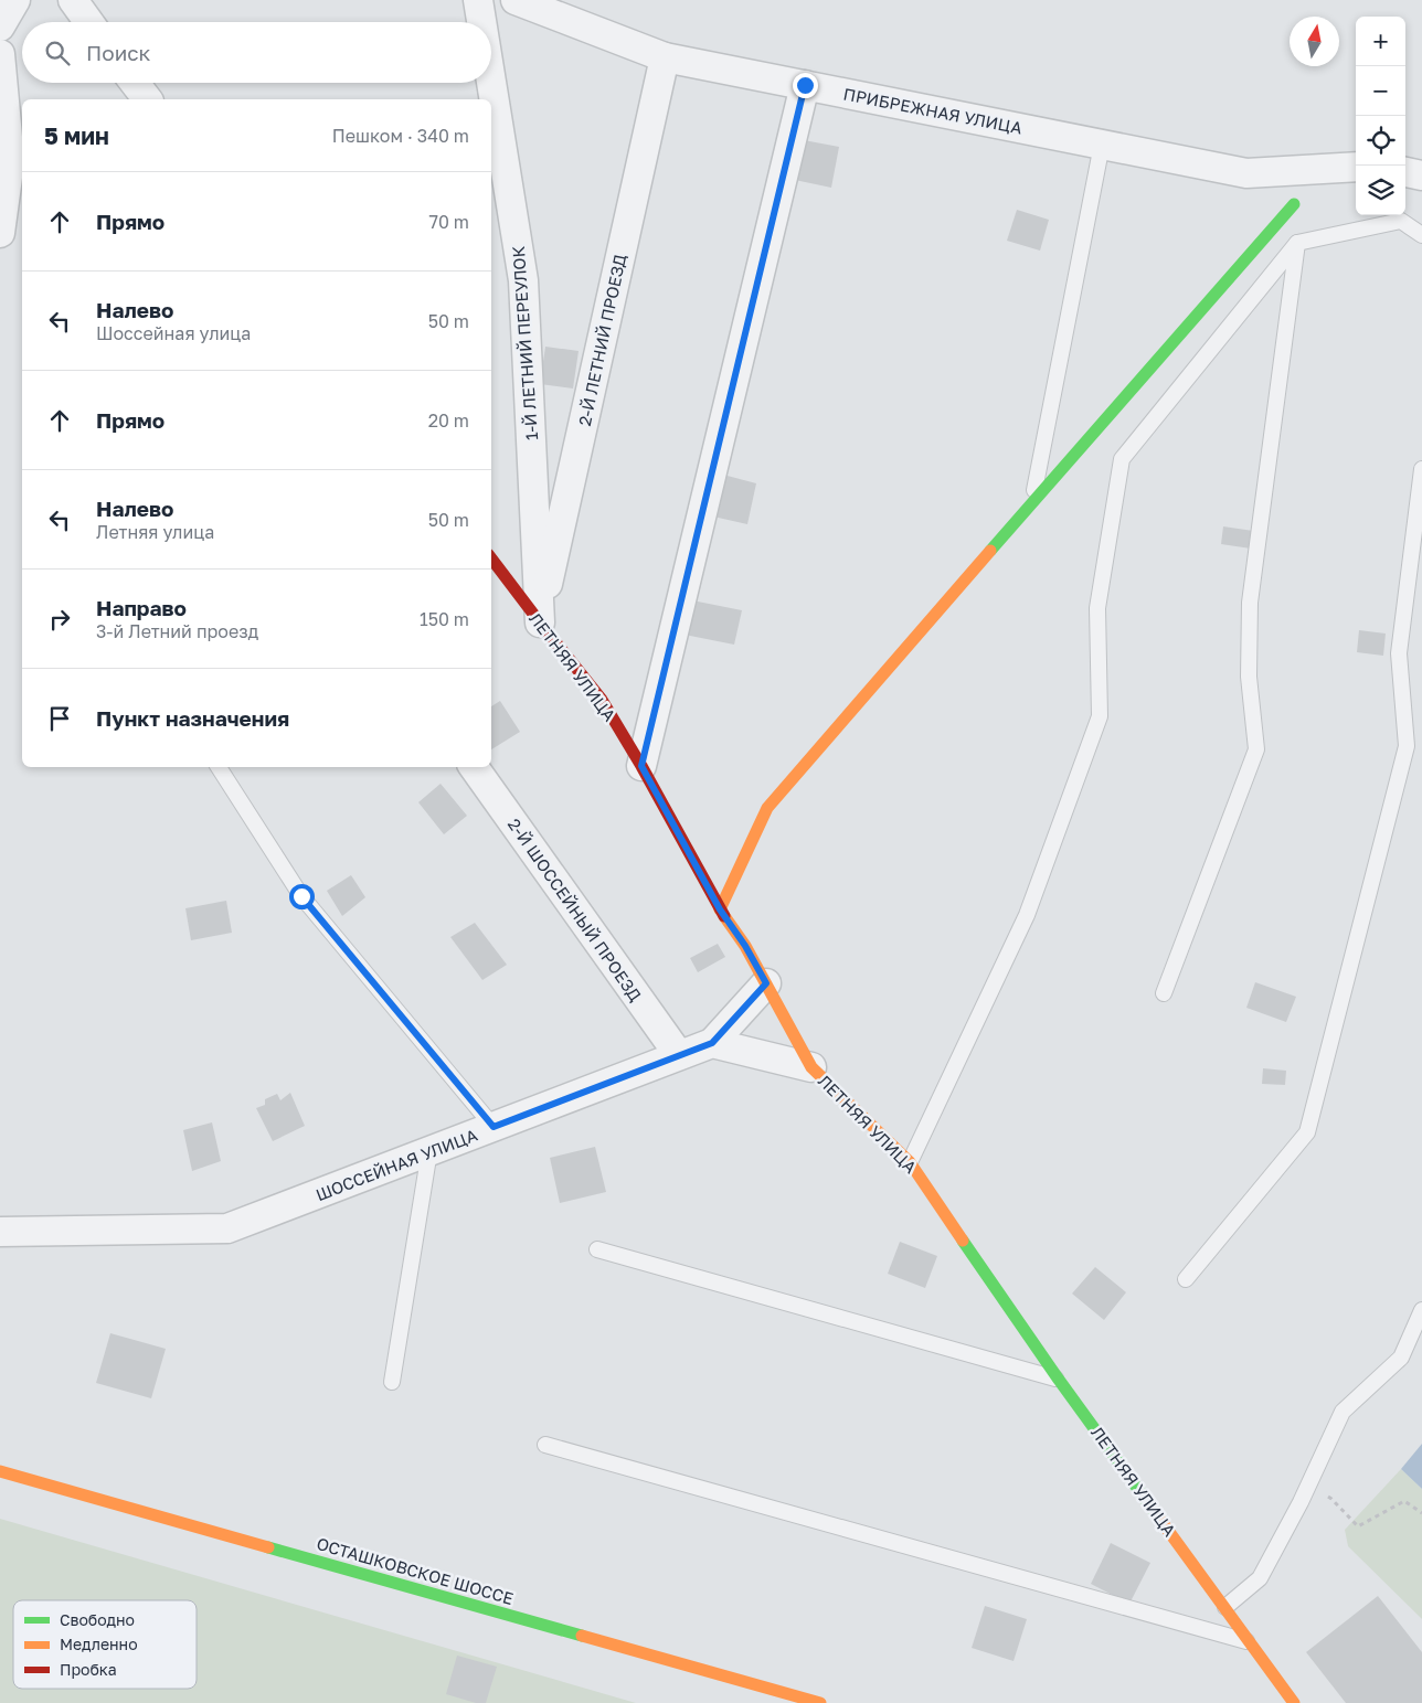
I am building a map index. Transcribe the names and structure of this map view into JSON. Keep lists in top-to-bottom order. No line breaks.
{"streets":{"street":["ПРИБРЕЖНАЯ УЛИЦА","2-Й ЛЕТНИЙ ПРОЕЗД","1-Й ЛЕТНИЙ ПЕРЕУЛОК","ЛЕТНЯЯ УЛИЦА","2-Й ШОССЕЙНЫЙ ПРОЕЗД","ШОССЕЙНАЯ УЛИЦА","ОСТАШКОВСКОЕ ШОССЕ"]},"crossings":[["ПРИБРЕЖНАЯ УЛИЦА","2-Й ЛЕТНИЙ ПРОЕЗД"],["2-Й ЛЕТНИЙ ПРОЕЗД","1-Й ЛЕТНИЙ ПЕРЕУЛОК"],["2-Й ЛЕТНИЙ ПРОЕЗД","ЛЕТНЯЯ УЛИЦА"],["1-Й ЛЕТНИЙ ПЕРЕУЛОК","ЛЕТНЯЯ УЛИЦА"],["2-Й ШОССЕЙНЫЙ ПРОЕЗД","ШОССЕЙНАЯ УЛИЦА"]],"legend":["Свободно","Медленно","Пробка"],"north":"top","page":{"map_buttons":["+","−"],"search":"Поиск","heading":["5 мин","Пешком · 340 m"],"list":[["Прямо","70 m"],["Налево","Шоссейная улица","50 m"],["Прямо","20 m"],["Налево","Летняя улица","50 m"],["Направо","3-й Летний проезд","150 m"],"Пункт назначения"]}}
